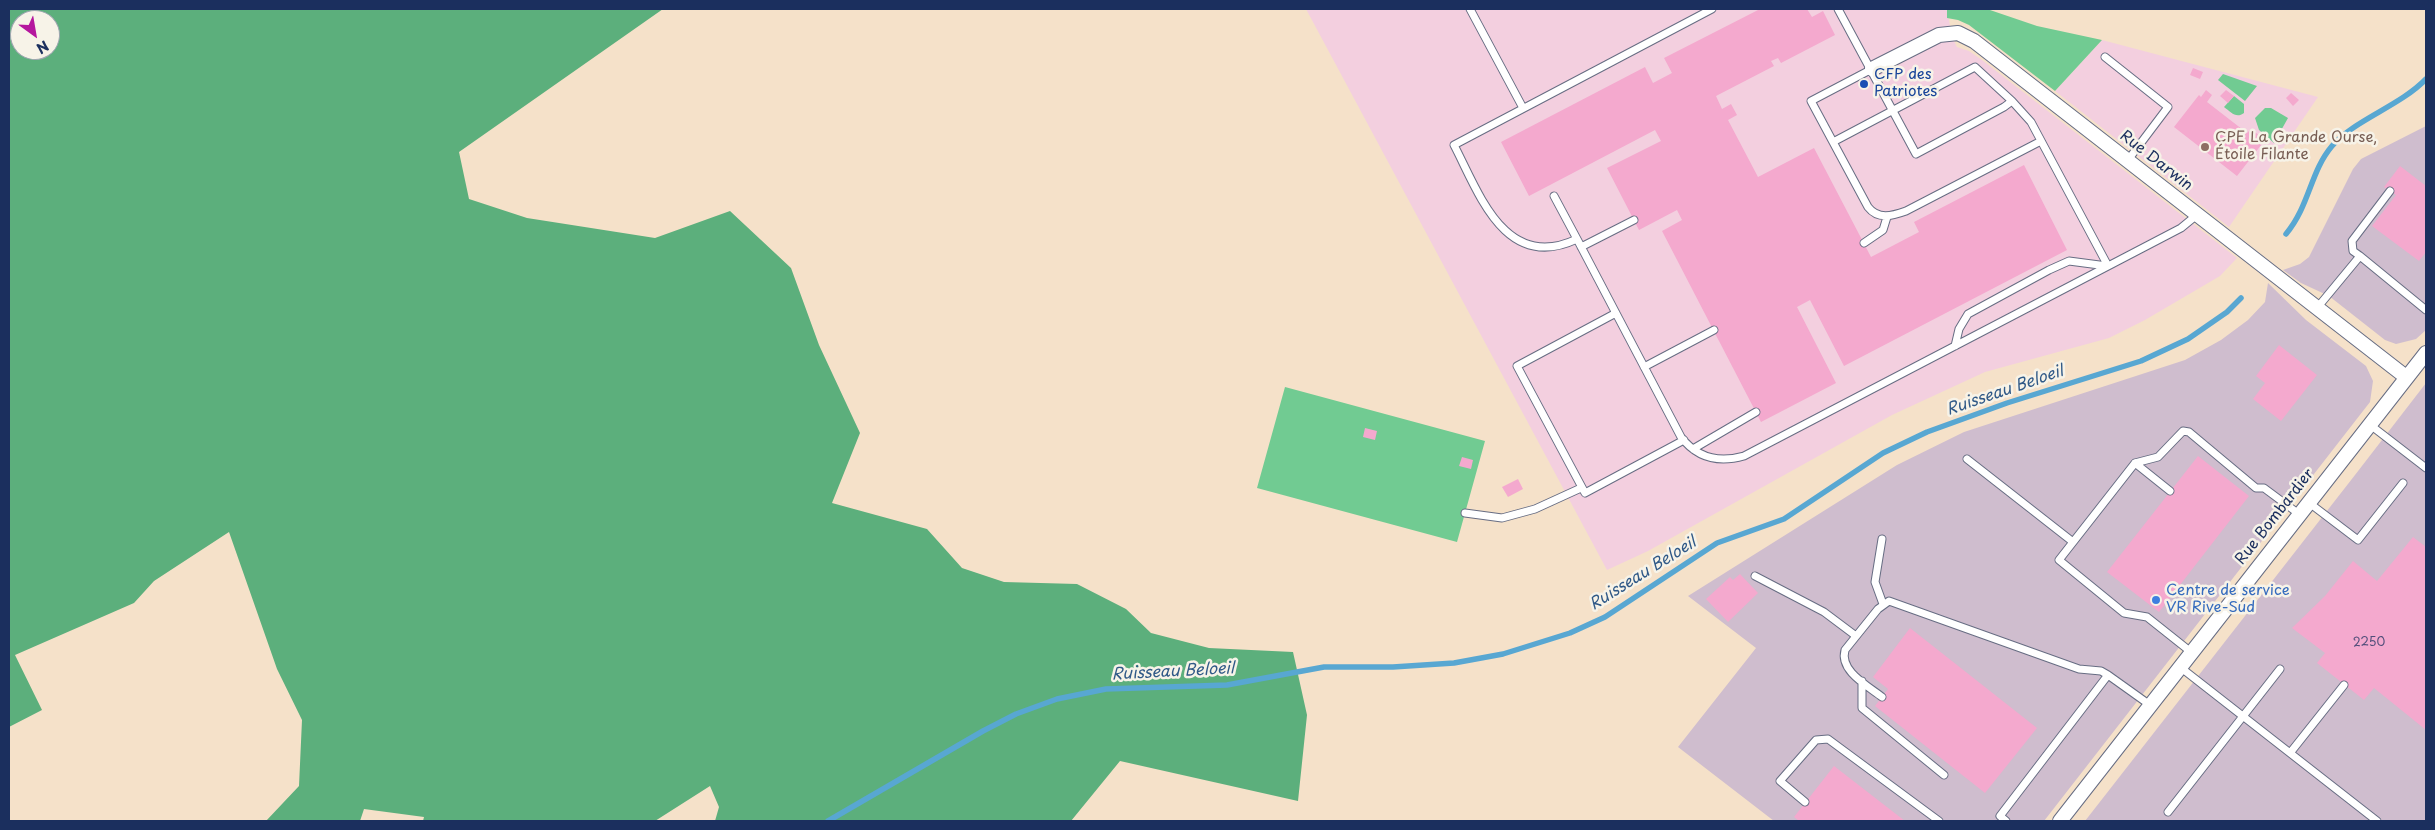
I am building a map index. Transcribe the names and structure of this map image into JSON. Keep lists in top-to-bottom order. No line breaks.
{"streets":{"street":["Rue Darwin","Rue Bombardier"]},"crossings":[["Rue Darwin","Rue Bombardier"]],"water":["Ruisseau Beloeil"],"places":["CFP des Patriotes","CPE La Grande Ourse, Étoile Filante","Centre de service VR Rive-Sud"],"house_numbers":["2250"],"north":"bottom right"}
